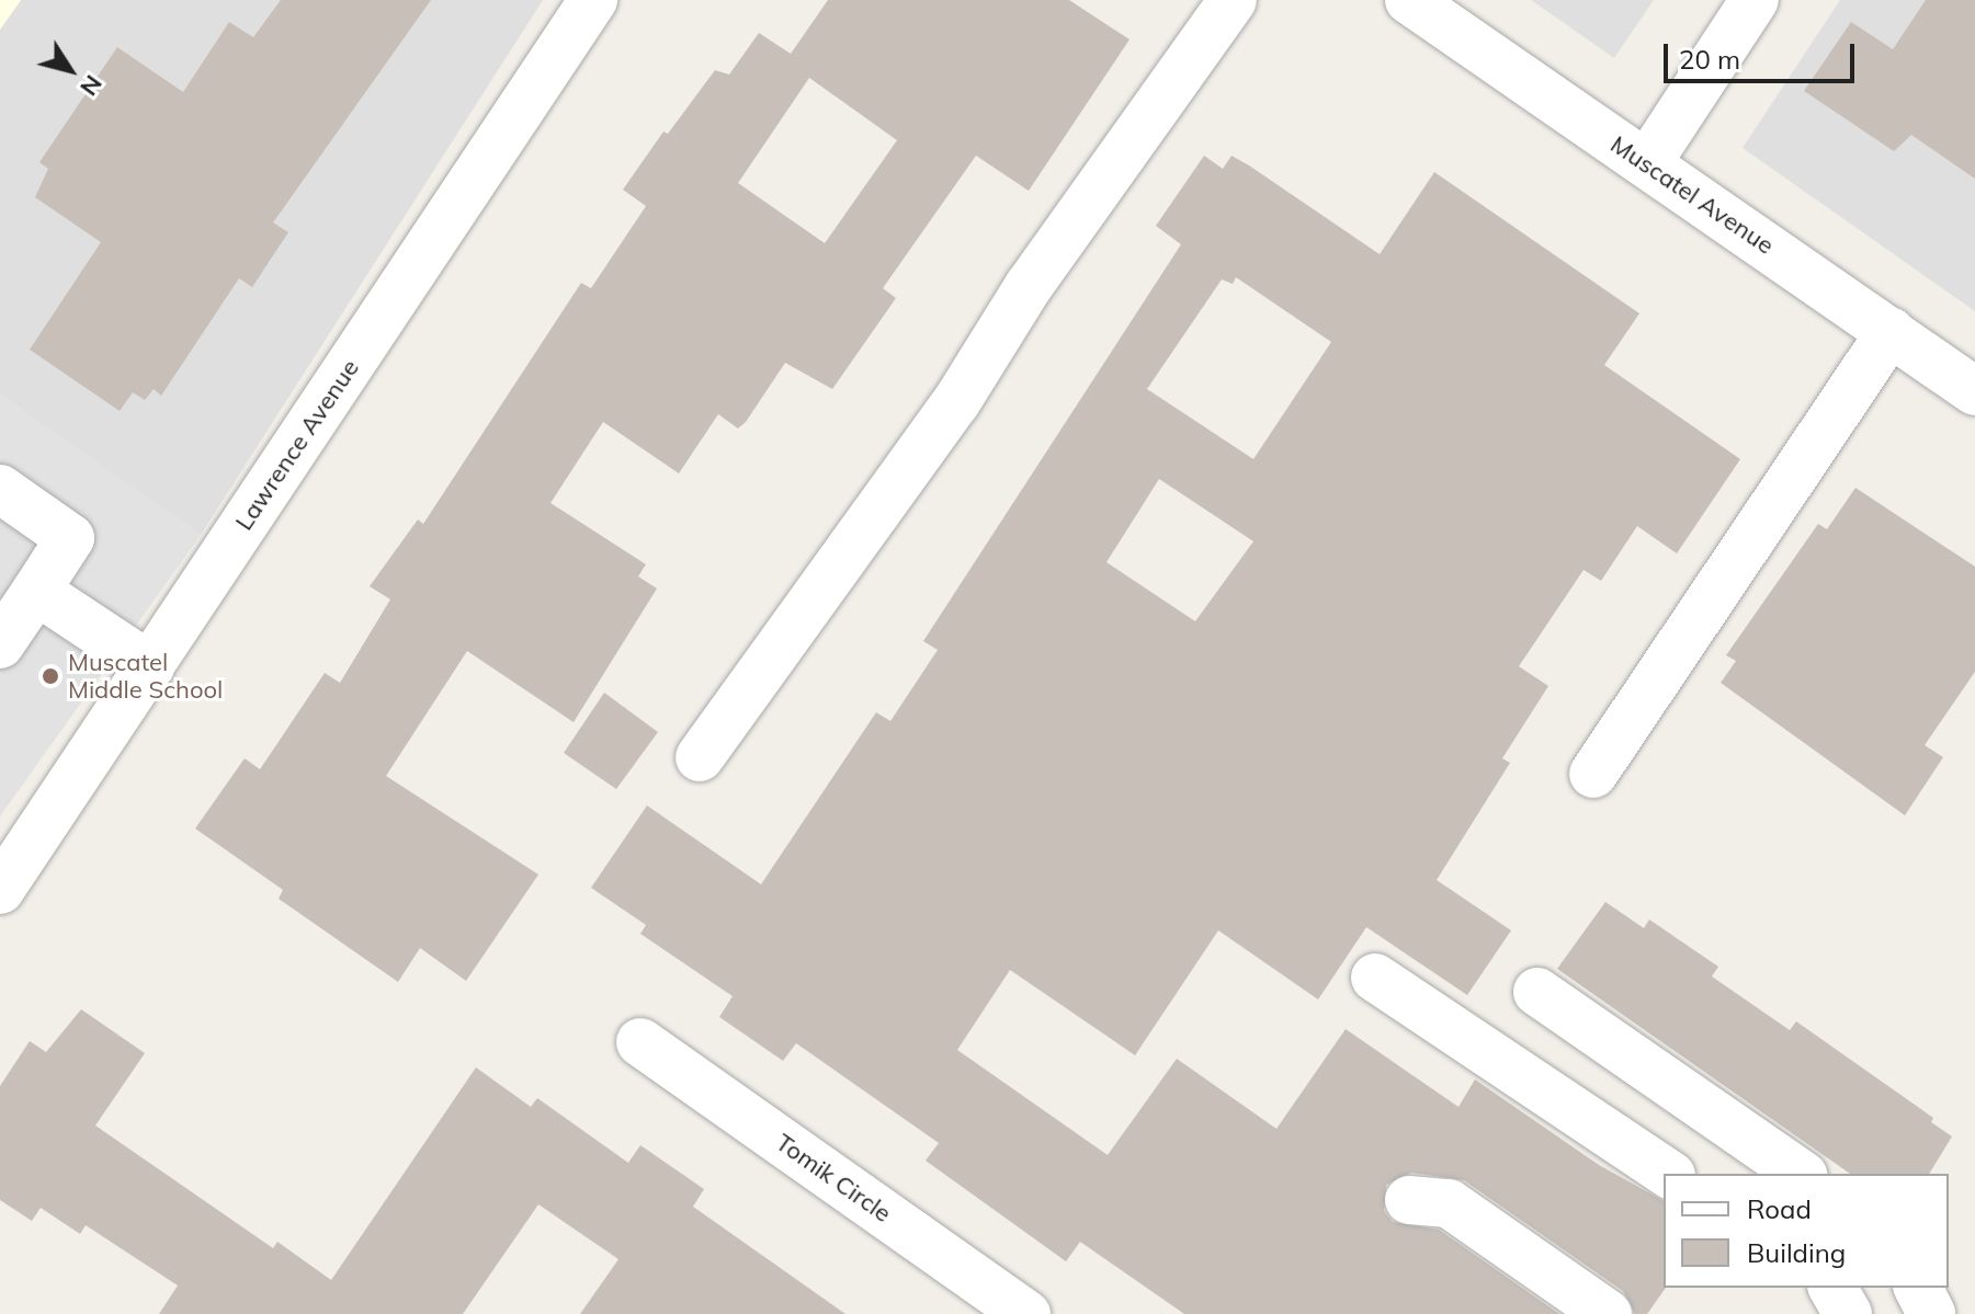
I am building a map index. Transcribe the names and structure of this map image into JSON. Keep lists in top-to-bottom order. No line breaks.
{"streets":{"street":["Muscatel Avenue","Lawrence Avenue","Tomik Circle"]},"places":["Muscatel Middle School"],"legend":["Road","Building"],"scale_bar":"20 m","north":"bottom right"}
